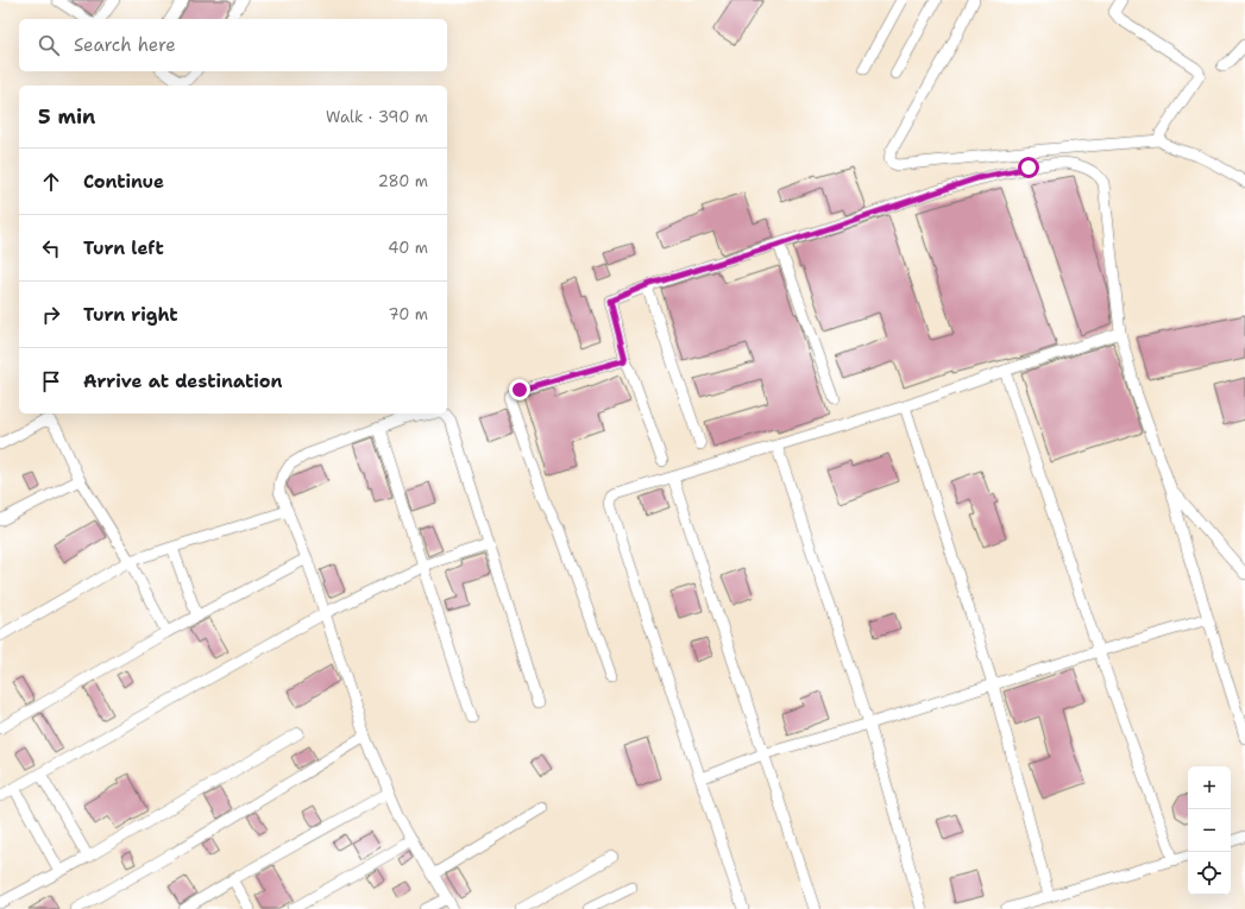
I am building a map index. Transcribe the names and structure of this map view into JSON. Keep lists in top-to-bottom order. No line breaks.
{"page":{"search":"Search here","heading":["5 min","Walk · 390 m"],"list":[["Continue","280 m"],["Turn left","40 m"],["Turn right","70 m"],"Arrive at destination"],"map_buttons":["+","−"]}}
